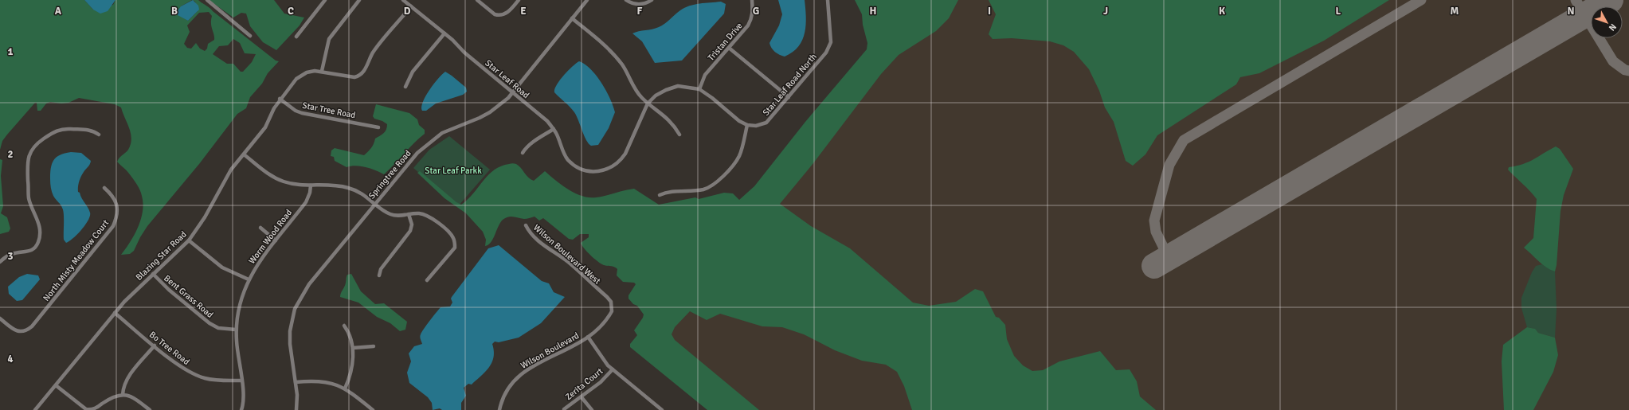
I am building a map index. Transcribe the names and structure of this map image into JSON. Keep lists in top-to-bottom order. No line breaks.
{"streets":{"street":["Tristan Drive","Star Leaf Road","Star Leaf Road North","Star Tree Road","Springtree Road","Worm Wood Road","Wilson Boulevard West","Blazing Star Road","North Misty Meadow Court","Bent Grass Road","Bo Tree Road","Wilson Boulevard","Zerita Court"]},"crossings":[["Star Leaf Road","Springtree Road"],["Star Tree Road","Blazing Star Road"],["Worm Wood Road","Bent Grass Road"],["Worm Wood Road","Bo Tree Road"],["Wilson Boulevard West","Wilson Boulevard"],["Blazing Star Road","Bent Grass Road"],["Blazing Star Road","Bo Tree Road"]],"parks":["Star Leaf Parkk"],"north":"bottom right","grid":{"columns":["A","B","C","D","E","F","G","H","I","J","K","L","M","N"],"rows":["1","2","3","4"]}}
